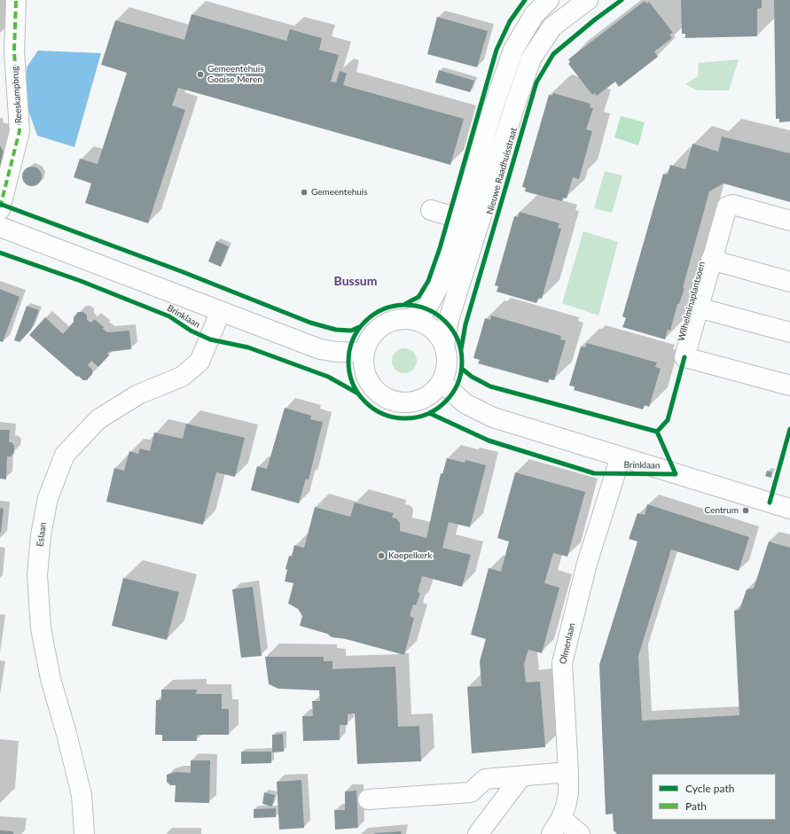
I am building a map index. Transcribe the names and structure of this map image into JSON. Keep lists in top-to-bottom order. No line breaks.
{"streets":{"street":["Reeskampbrug","Nieuwe Raadhuisstraat","Wilhelminaplantsoen","Brinklaan","Eslaan","Olmenlaan"]},"crossings":[["Nieuwe Raadhuisstraat","Brinklaan"],["Brinklaan","Eslaan"],["Brinklaan","Olmenlaan"]],"districts":["Bussum"],"places":["Gemeentehuis Gooise Meren","Gemeentehuis","Centrum","Koepelkerk"],"legend":["Cycle path","Path"]}
